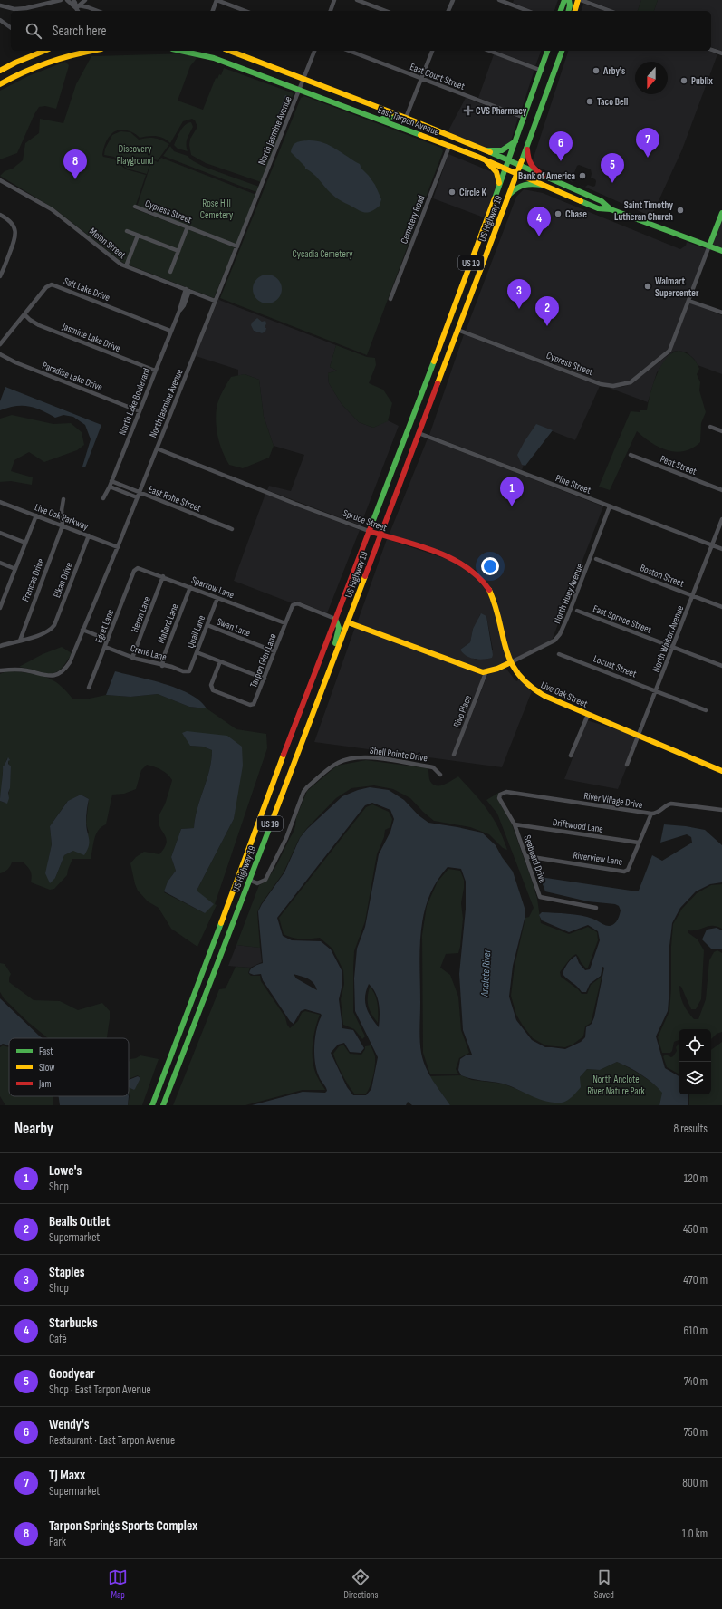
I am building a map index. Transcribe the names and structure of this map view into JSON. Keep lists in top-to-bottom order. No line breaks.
{"streets":{"main road":["East Tarpon Avenue","US Highway 19","US 19","Spruce Street","Live Oak Street"],"street":["East Court Street","North Jasmine Avenue","Cypress Street","Cemetery Road","Melon Street","Salt Lake Drive","Jasmine Lake Drive","Paradise Lake Drive","North Lake Boulevard","Pent Street","Pine Street","East Rohe Street","Live Oak Parkway","Boston Street","Frances Drive","Elkan Drive","Sparrow Lane","North Huey Avenue","Heron Lane","East Spruce Street","Mallard Lane","Egret Lane","Swan Lane","Quail Lane","North Walton Avenue","Crane Lane","Tarpon Glen Lane","Locust Street","Rivo Place","Shell Pointe Drive","River Village Drive","Driftwood Lane","Riverview Lane","Seaboard Drive"]},"crossings":[["East Court Street","US Highway 19"],["East Tarpon Avenue","North Jasmine Avenue"],["East Tarpon Avenue","US Highway 19"],["East Tarpon Avenue","Cemetery Road"],["North Jasmine Avenue","Cypress Street"],["North Jasmine Avenue","Melon Street"],["North Jasmine Avenue","East Rohe Street"],["North Jasmine Avenue","Live Oak Parkway"],["North Jasmine Avenue","Spruce Street"],["Cypress Street","US Highway 19"],["US Highway 19","Pine Street"],["US Highway 19","Spruce Street"],["US Highway 19","Tarpon Glen Lane"],["US Highway 19","Shell Pointe Drive"],["Melon Street","North Lake Boulevard"],["Salt Lake Drive","Jasmine Lake Drive"],["Salt Lake Drive","North Lake Boulevard"],["Jasmine Lake Drive","North Lake Boulevard"],["Paradise Lake Drive","North Lake Boulevard"],["North Lake Boulevard","East Rohe Street"],["Pine Street","North Huey Avenue"],["Pine Street","North Walton Avenue"],["Live Oak Parkway","Frances Drive"],["Live Oak Parkway","Elkan Drive"],["Spruce Street","North Huey Avenue"],["Spruce Street","Live Oak Street"],["Boston Street","North Walton Avenue"],["Frances Drive","Elkan Drive"],["Sparrow Lane","Heron Lane"],["Sparrow Lane","Mallard Lane"],["Sparrow Lane","Egret Lane"],["Sparrow Lane","Quail Lane"],["Sparrow Lane","Tarpon Glen Lane"],["North Huey Avenue","Live Oak Street"],["Heron Lane","Crane Lane"],["East Spruce Street","North Walton Avenue"],["Mallard Lane","Crane Lane"],["Egret Lane","Crane Lane"],["Swan Lane","Quail Lane"],["Swan Lane","Tarpon Glen Lane"],["Quail Lane","Crane Lane"],["North Walton Avenue","Locust Street"],["North Walton Avenue","Live Oak Street"],["River Village Drive","Riverview Lane"],["River Village Drive","Seaboard Drive"],["Driftwood Lane","Riverview Lane"],["Driftwood Lane","Seaboard Drive"],["Riverview Lane","Seaboard Drive"]],"water":["Anclote River"],"parks":["Discovery Playground","Rose Hill Cemetery","Cycadia Cemetery","North Anclote River Nature Park"],"places":{"other":["Arby's","Publix","Taco Bell","Bank of America","Circle K","Saint Timothy Lutheran Church","Chase","Walmart Supercenter"],"health":["CVS Pharmacy"]},"legend":["Fast","Slow","Jam"],"north":"bottom","page":{"search":"Search here","pins":["7","6","8","5","4","3","2","1"],"heading":["Nearby","8 results"],"list":[{"mark":"1","name":"Lowe's","note":"Shop","value":"120 m"},{"mark":"2","name":"Bealls Outlet","note":"Supermarket","value":"450 m"},{"mark":"3","name":"Staples","note":"Shop","value":"470 m"},{"mark":"4","name":"Starbucks","note":"Café","value":"610 m"},{"mark":"5","name":"Goodyear","note":"Shop · East Tarpon Avenue","value":"740 m"},{"mark":"6","name":"Wendy's","note":"Restaurant · East Tarpon Avenue","value":"750 m"},{"mark":"7","name":"TJ Maxx","note":"Supermarket","value":"800 m"},{"mark":"8","name":"Tarpon Springs Sports Complex","note":"Park","value":"1.0 km"}],"nav":["Map","Directions","Saved"]}}
